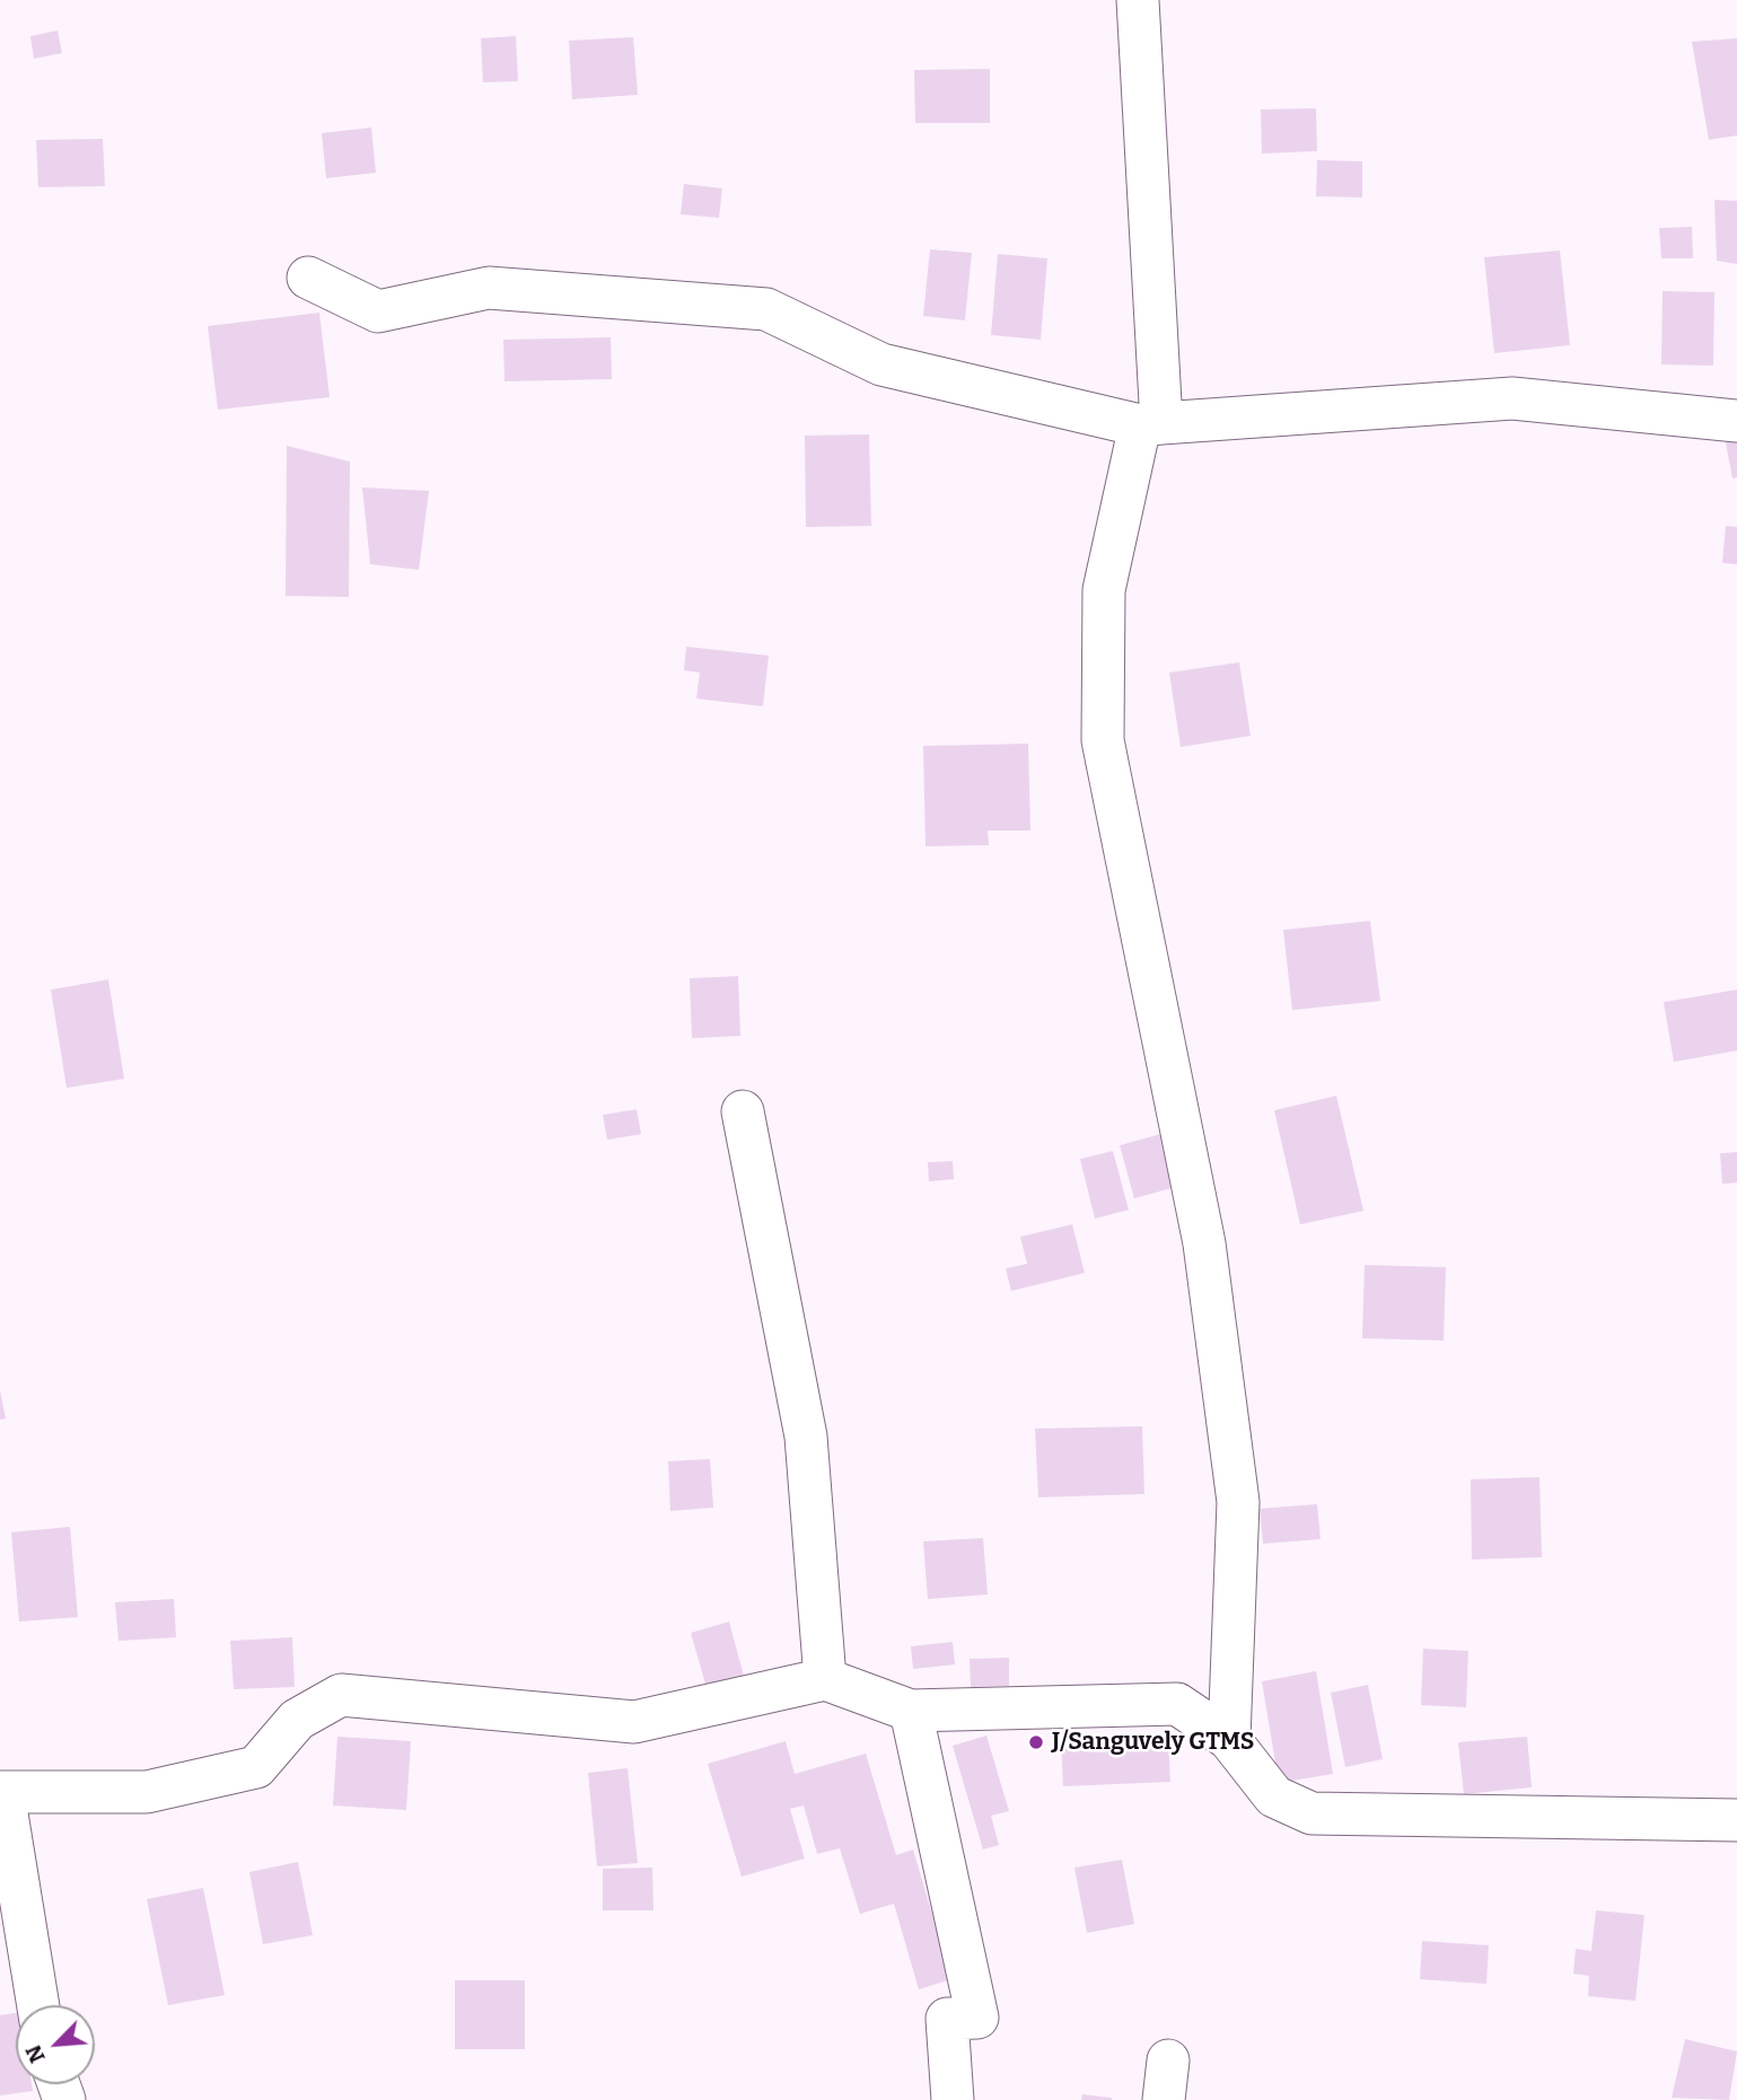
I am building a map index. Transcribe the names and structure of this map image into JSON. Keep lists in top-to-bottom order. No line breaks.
{"places":["J/Sanguvely GTMS"],"north":"bottom left"}
